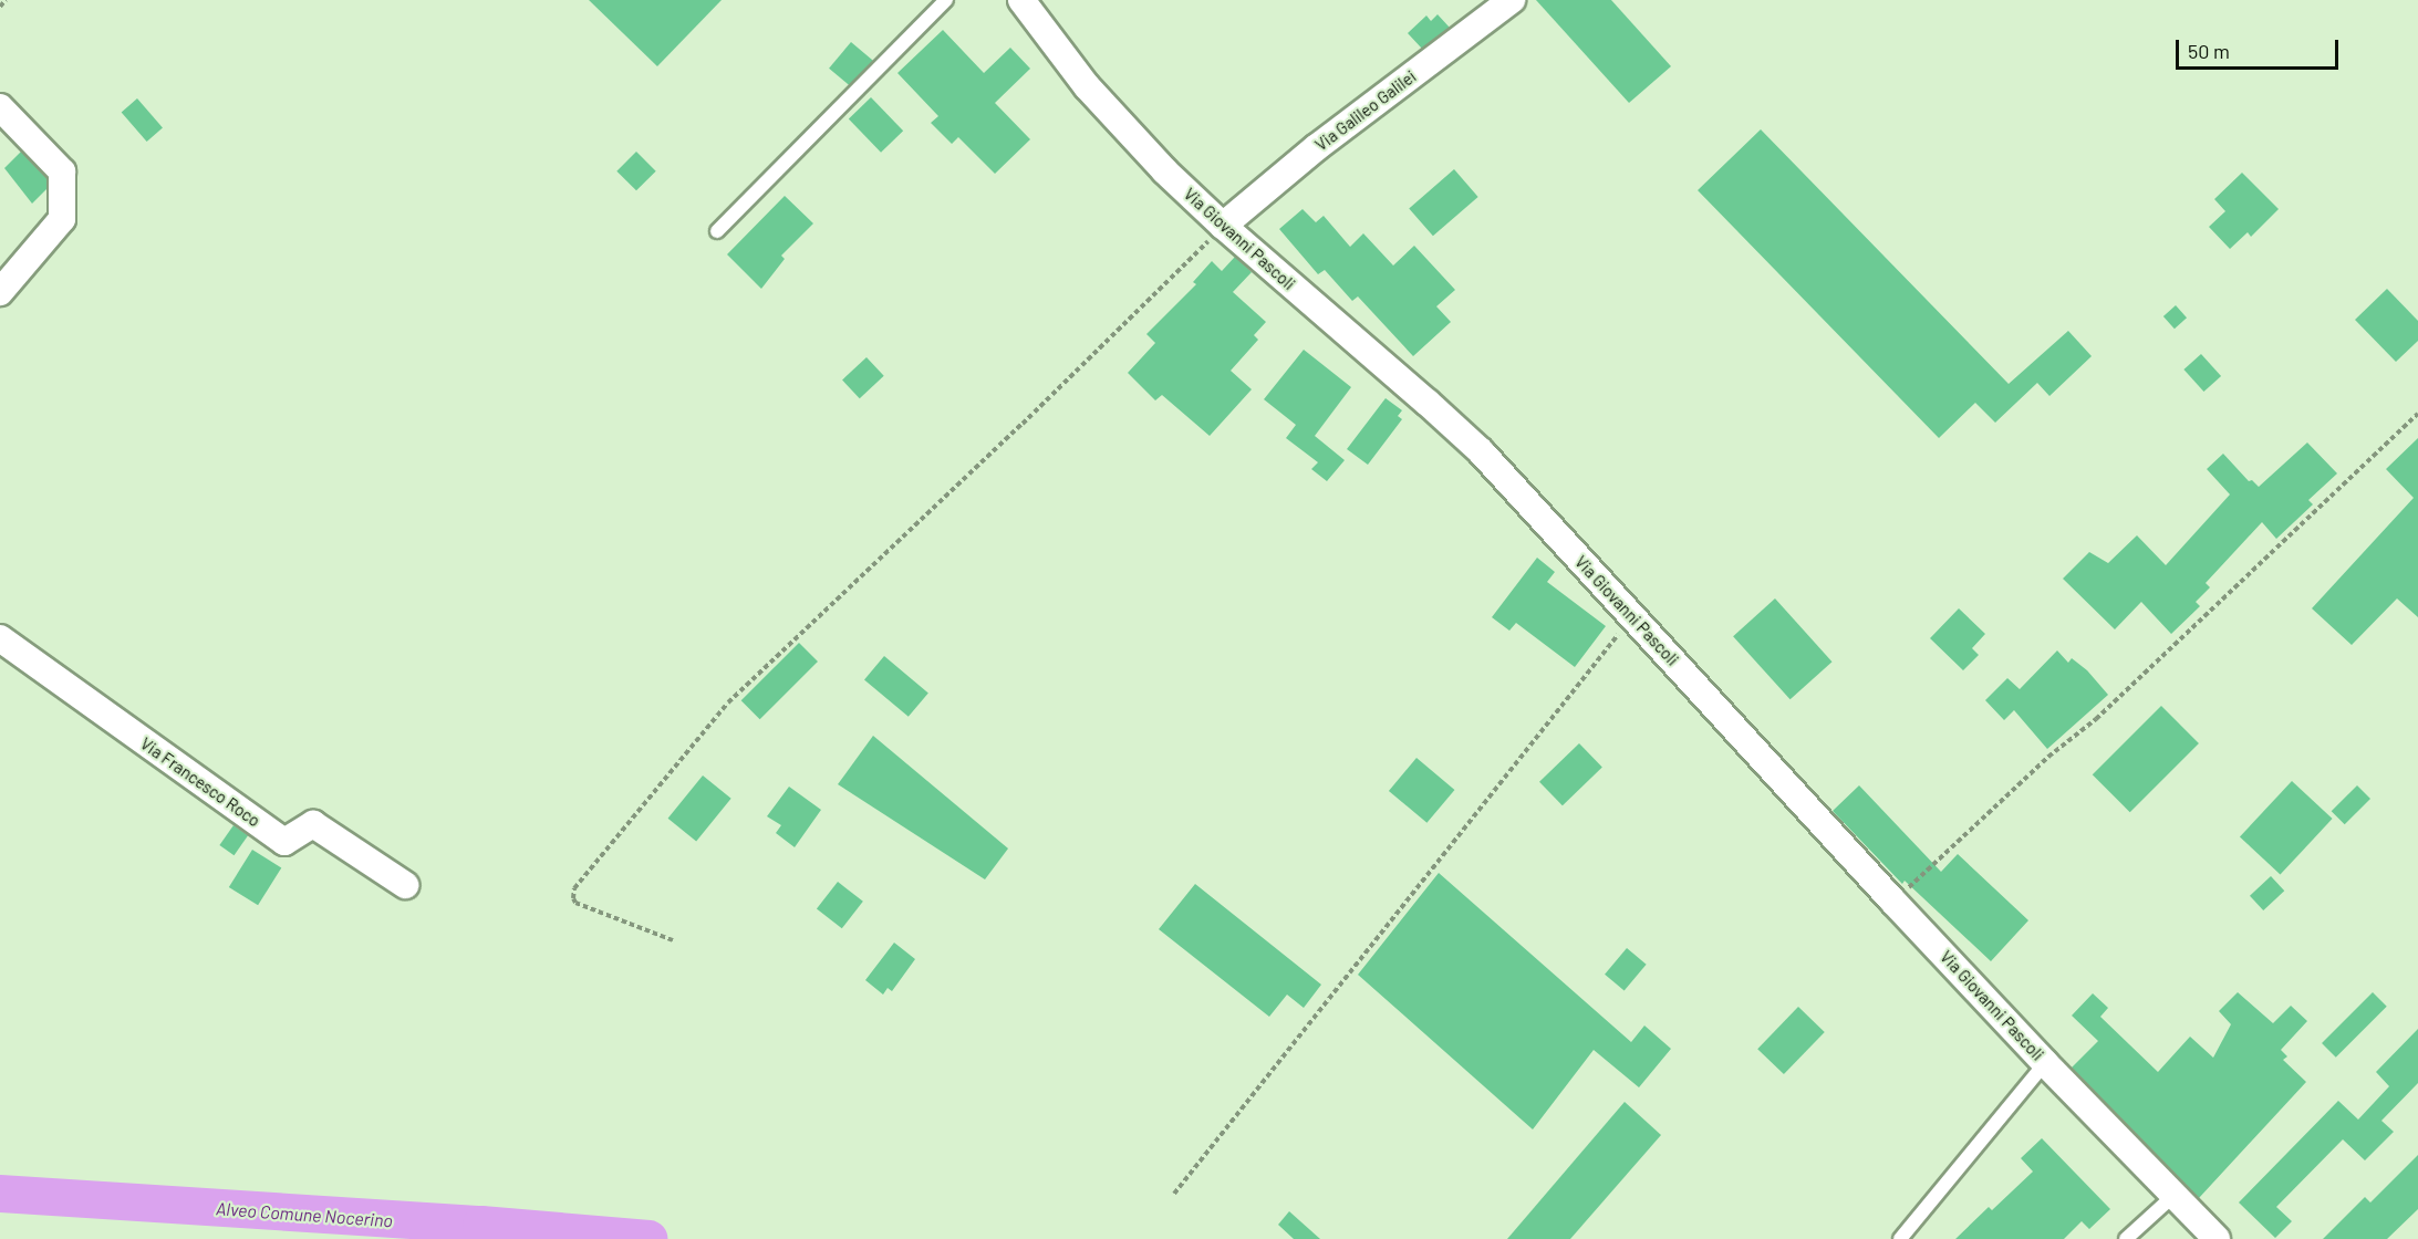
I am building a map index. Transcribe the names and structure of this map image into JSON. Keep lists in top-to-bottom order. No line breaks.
{"streets":{"street":["Via Galileo Galilei","Via Giovanni Pascoli","Via Francesco Roco"]},"crossings":[["Via Galileo Galilei","Via Giovanni Pascoli"]],"water":["Alveo Comune Nocerino"],"scale_bar":"50 m"}
